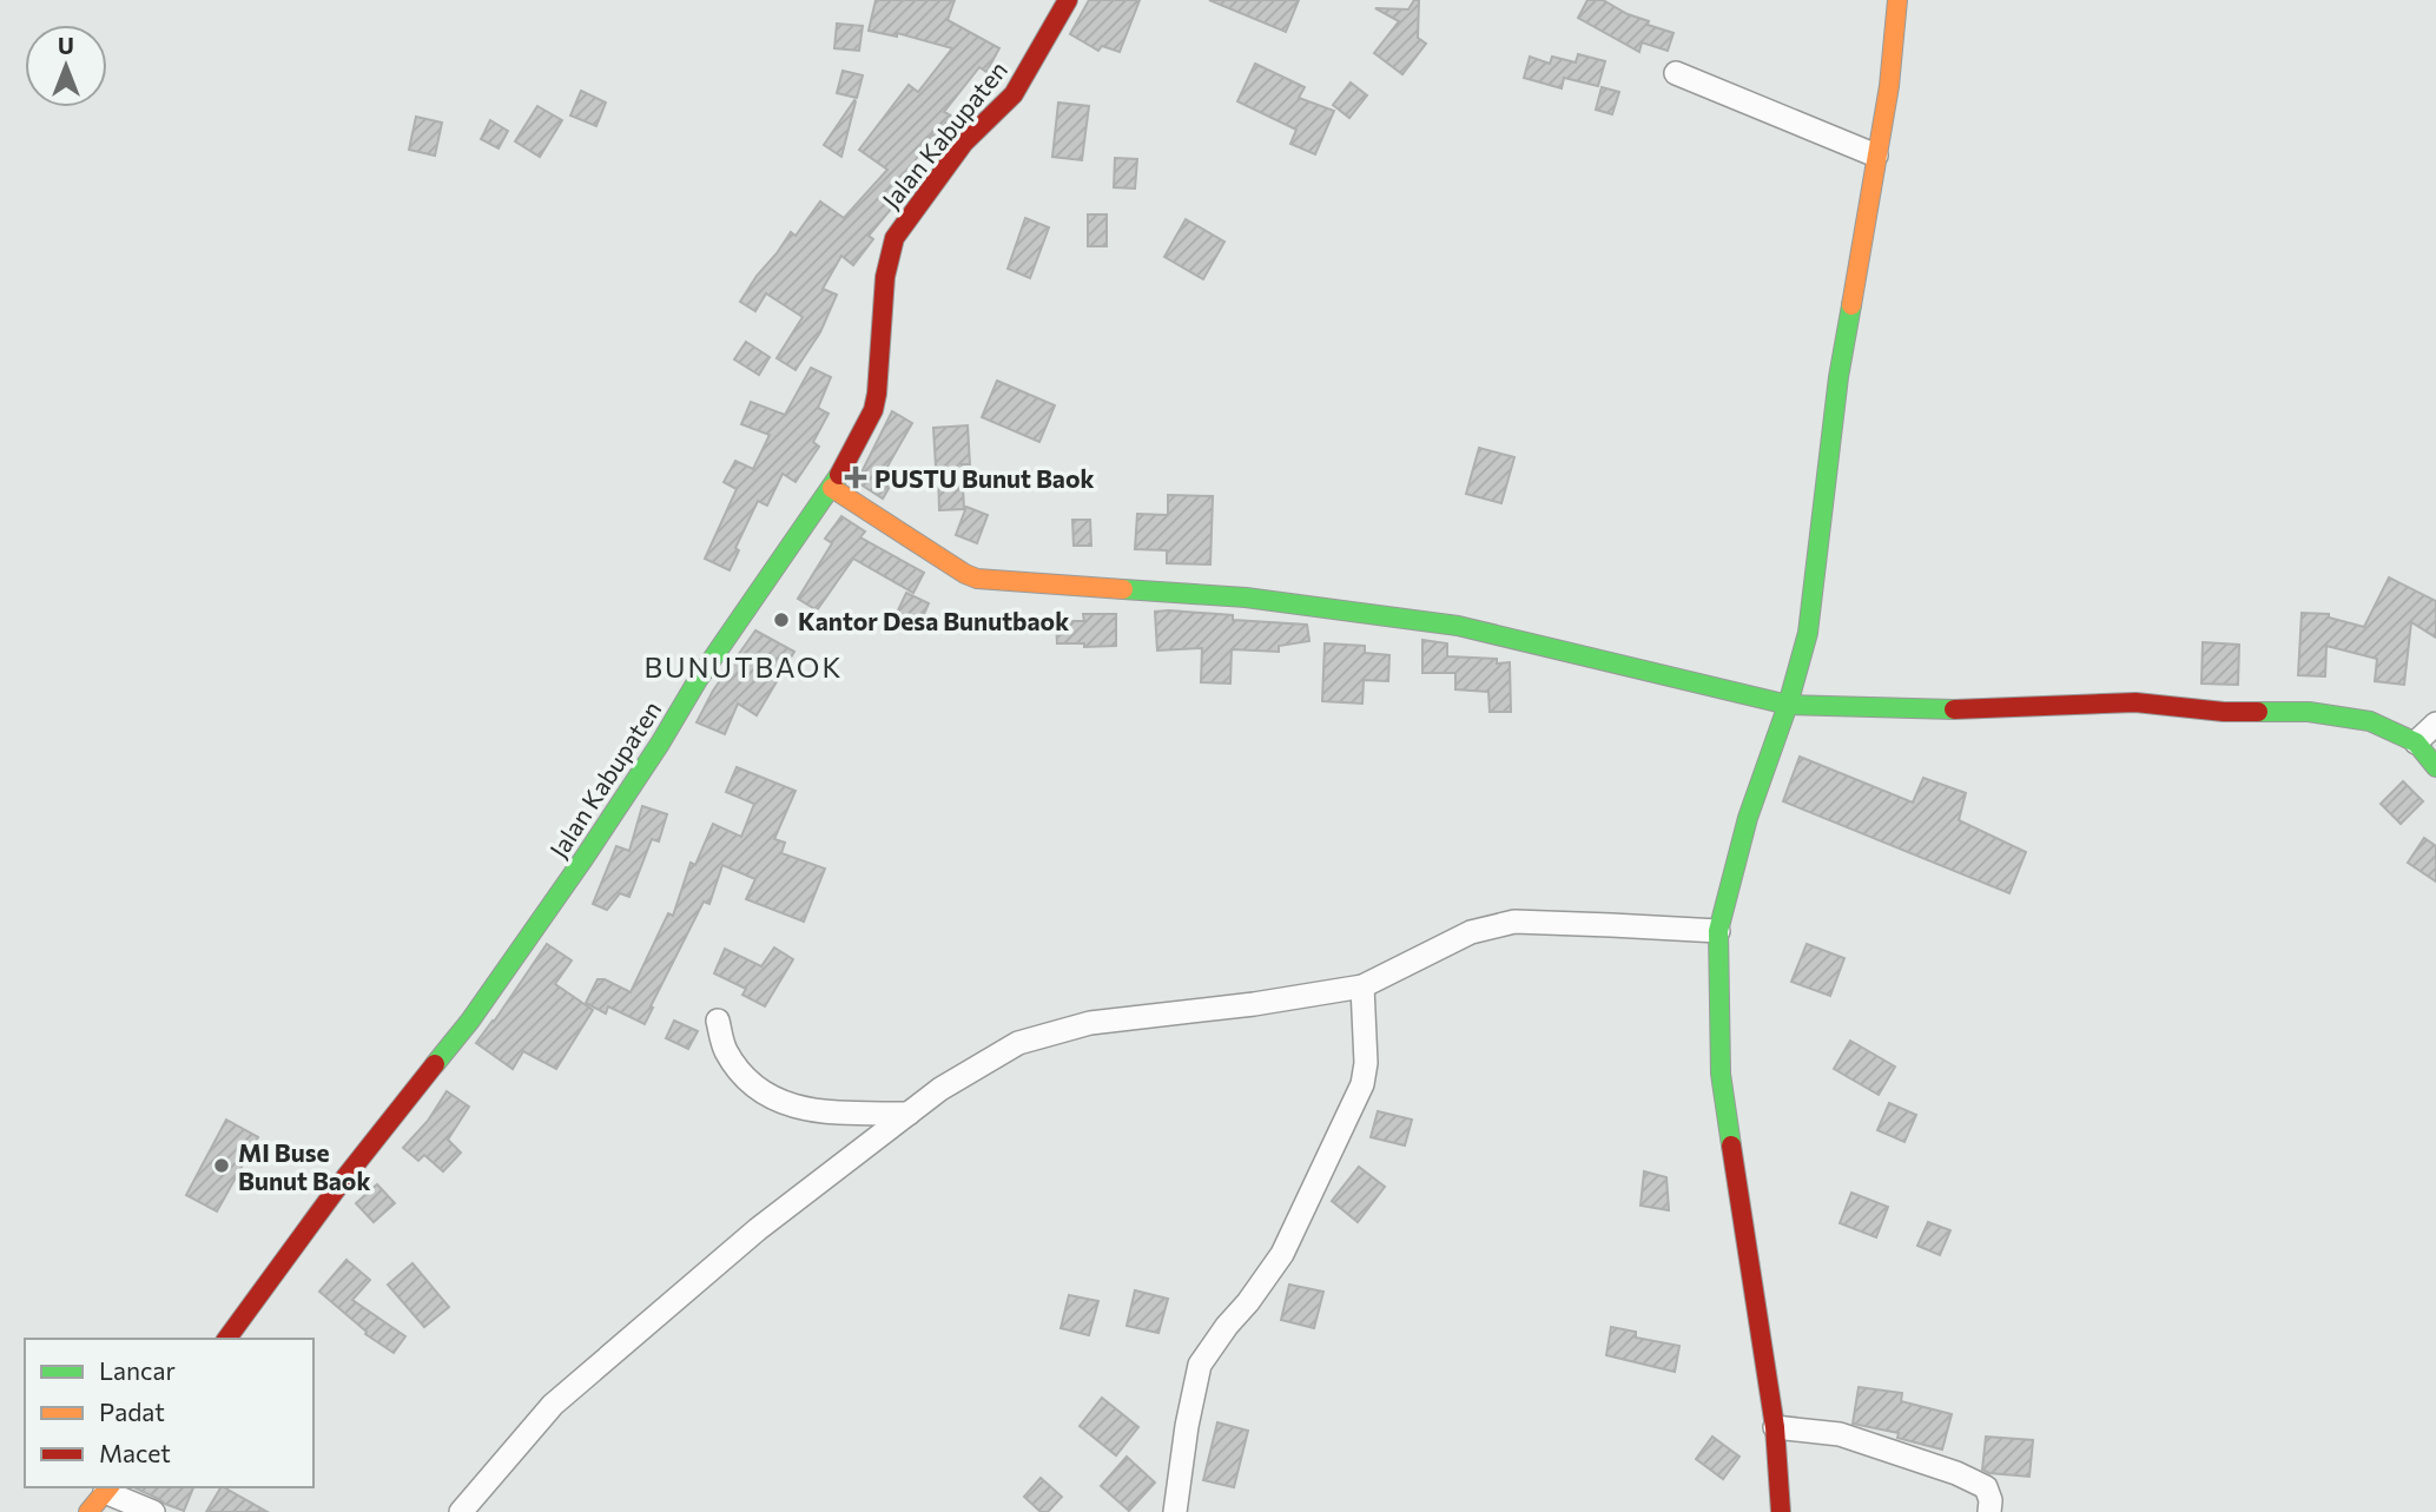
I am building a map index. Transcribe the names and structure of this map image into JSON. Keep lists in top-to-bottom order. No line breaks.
{"streets":{"street":["Jalan Kabupaten"]},"districts":["BUNUTBAOK"],"places":{"health":["PUSTU Bunut Baok"],"other":["Kantor Desa Bunutbaok","MI Buse Bunut Baok"]},"legend":["Lancar","Padat","Macet"],"north":"top"}
